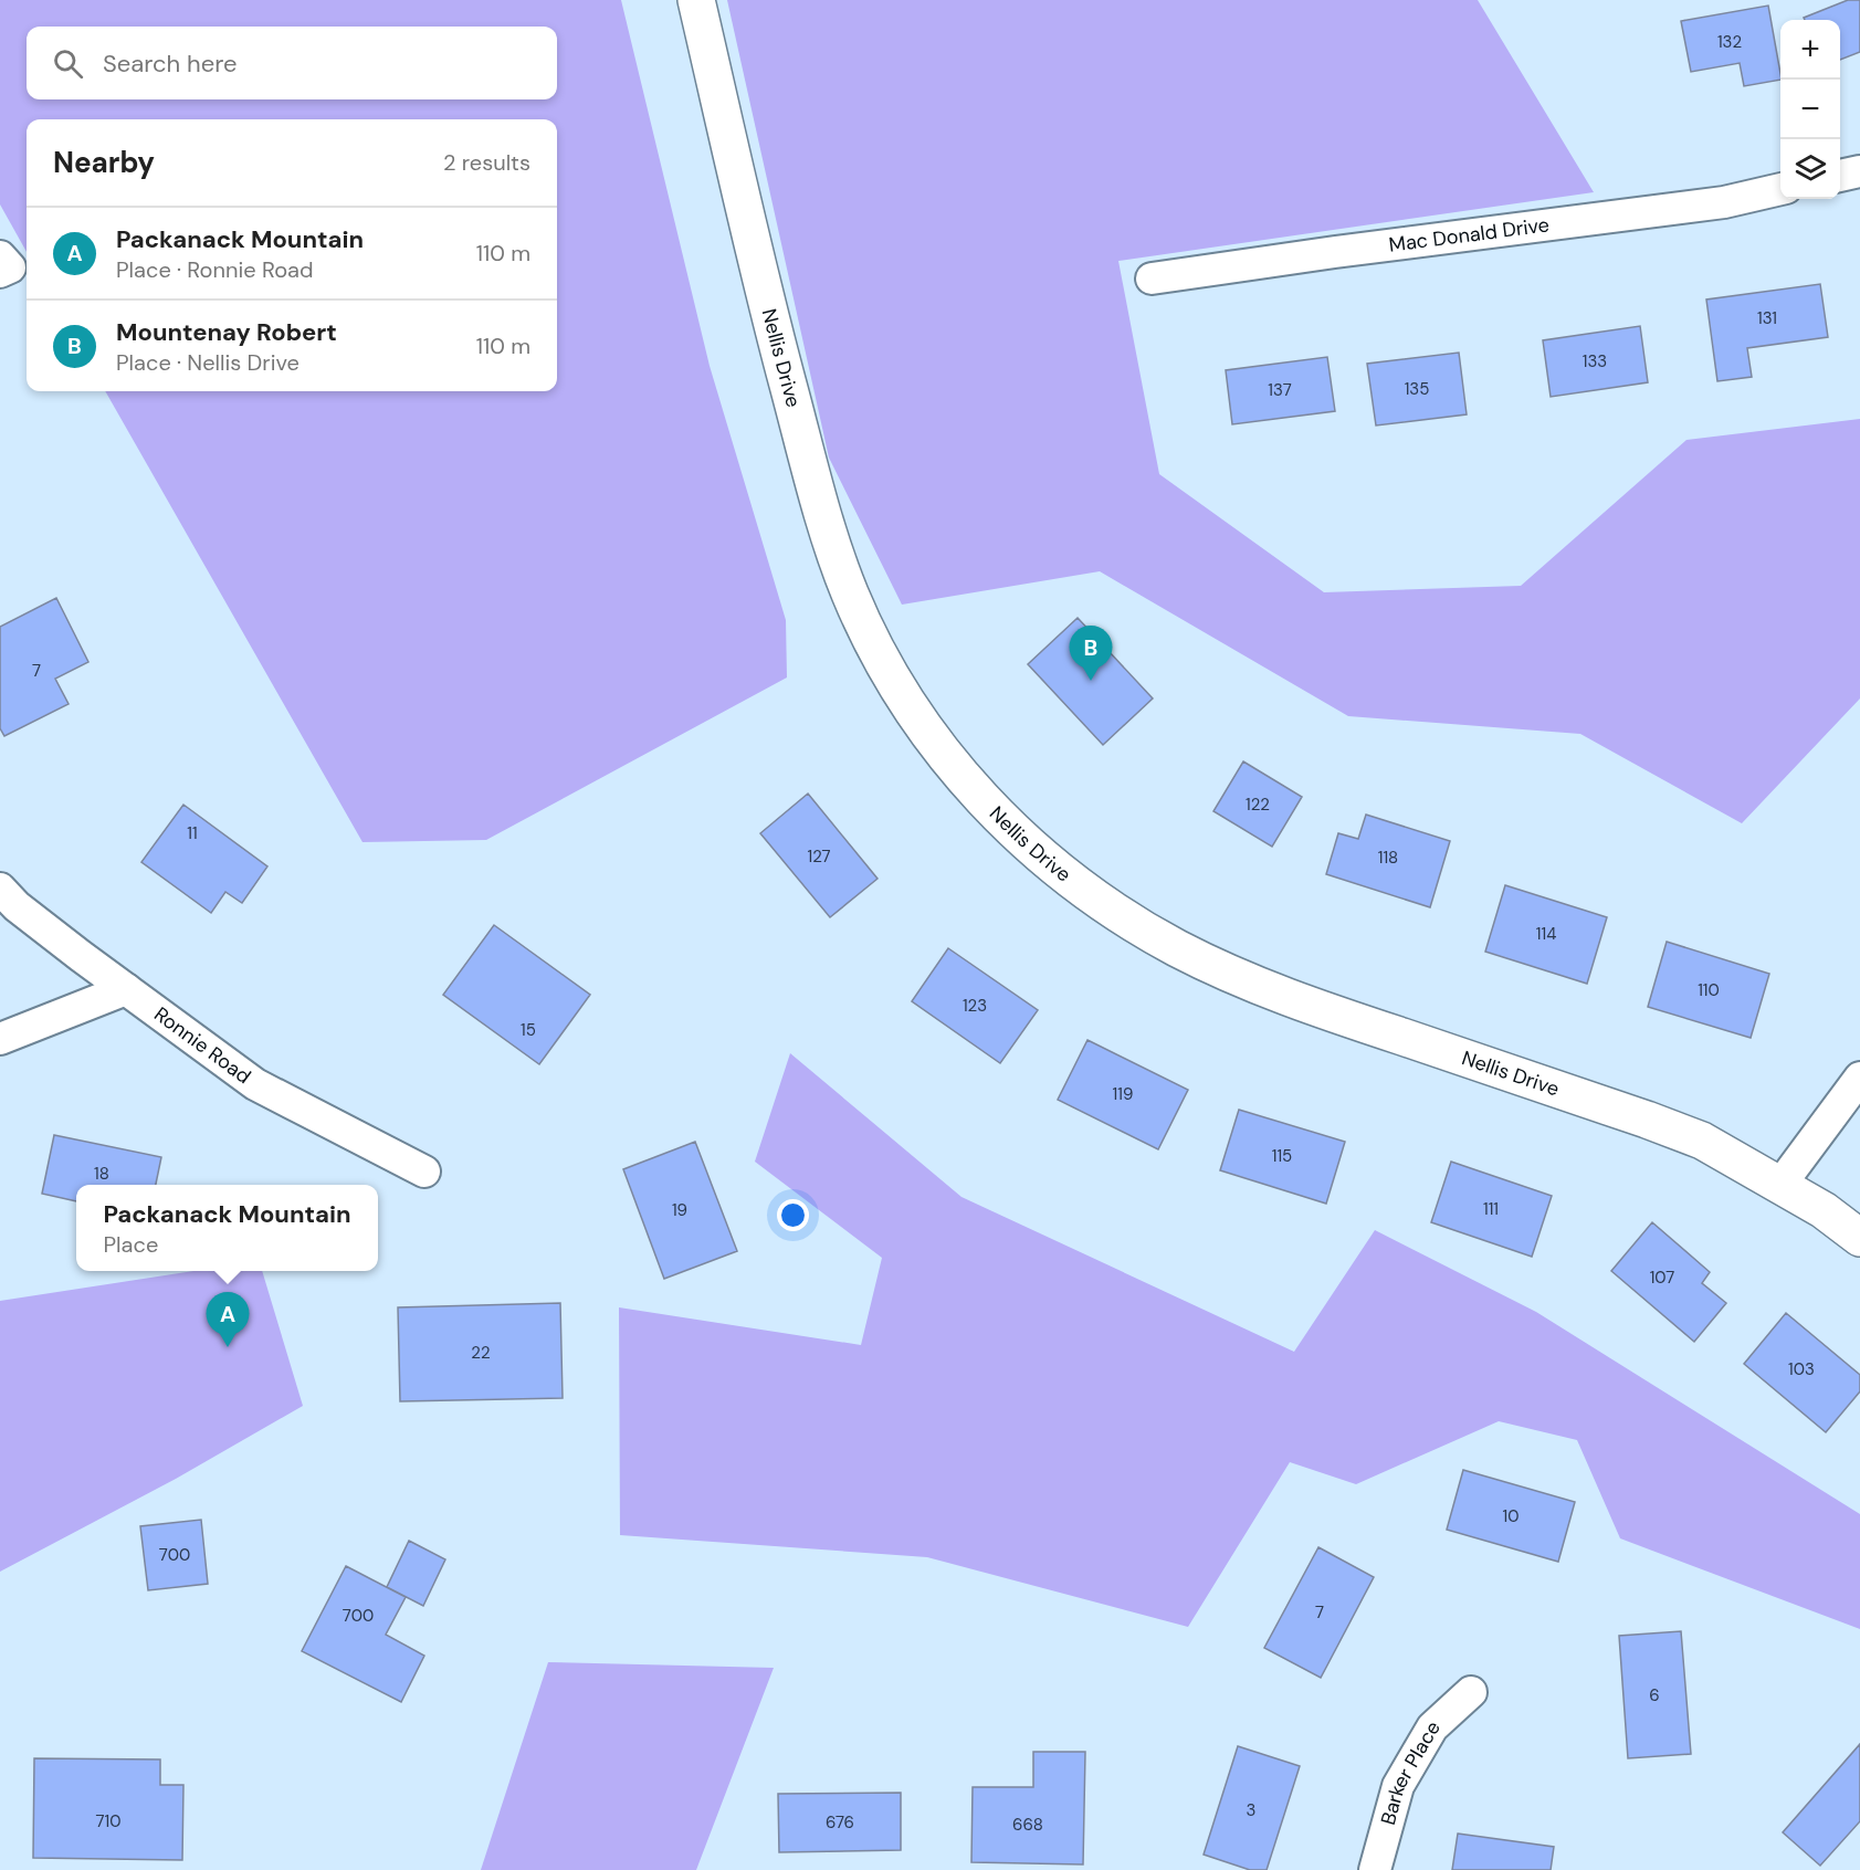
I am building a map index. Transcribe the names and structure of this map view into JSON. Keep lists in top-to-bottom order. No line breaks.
{"streets":{"street":["Mac Donald Drive","Nellis Drive","Ronnie Road","Barker Place"]},"house_numbers":["132","131","133","135","137","7","122","11","127","118","114","110","123","15","119","115","18","111","19","107","22","103","10","700","7","700","6","3","710","676","668"],"page":{"map_buttons":["+","−"],"search":"Search here","heading":["Nearby","2 results"],"list":[{"mark":"A","name":"Packanack Mountain","note":"Place · Ronnie Road","value":"110 m"},{"mark":"B","name":"Mountenay Robert","note":"Place · Nellis Drive","value":"110 m"}],"pins":["B","A"],"popup":["Packanack Mountain","Place"]}}
